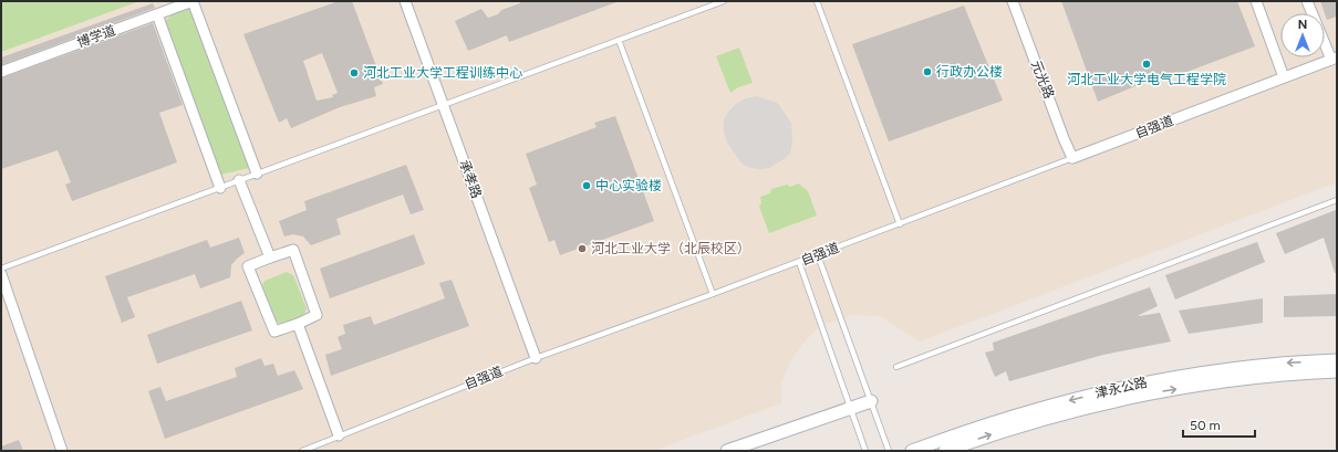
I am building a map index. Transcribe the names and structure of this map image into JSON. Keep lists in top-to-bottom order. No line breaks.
{"streets":{"street":["博学道","元光路","自强道","承孝路","津永公路"]},"crossings":[["元光路","自强道"],["自强道","承孝路"]],"places":["河北工业大学电气工程学院","行政办公楼","河北工业大学工程训练中心","中心实验楼","河北工业大学（北辰校区）"],"scale_bar":"50 m","north":"top"}
